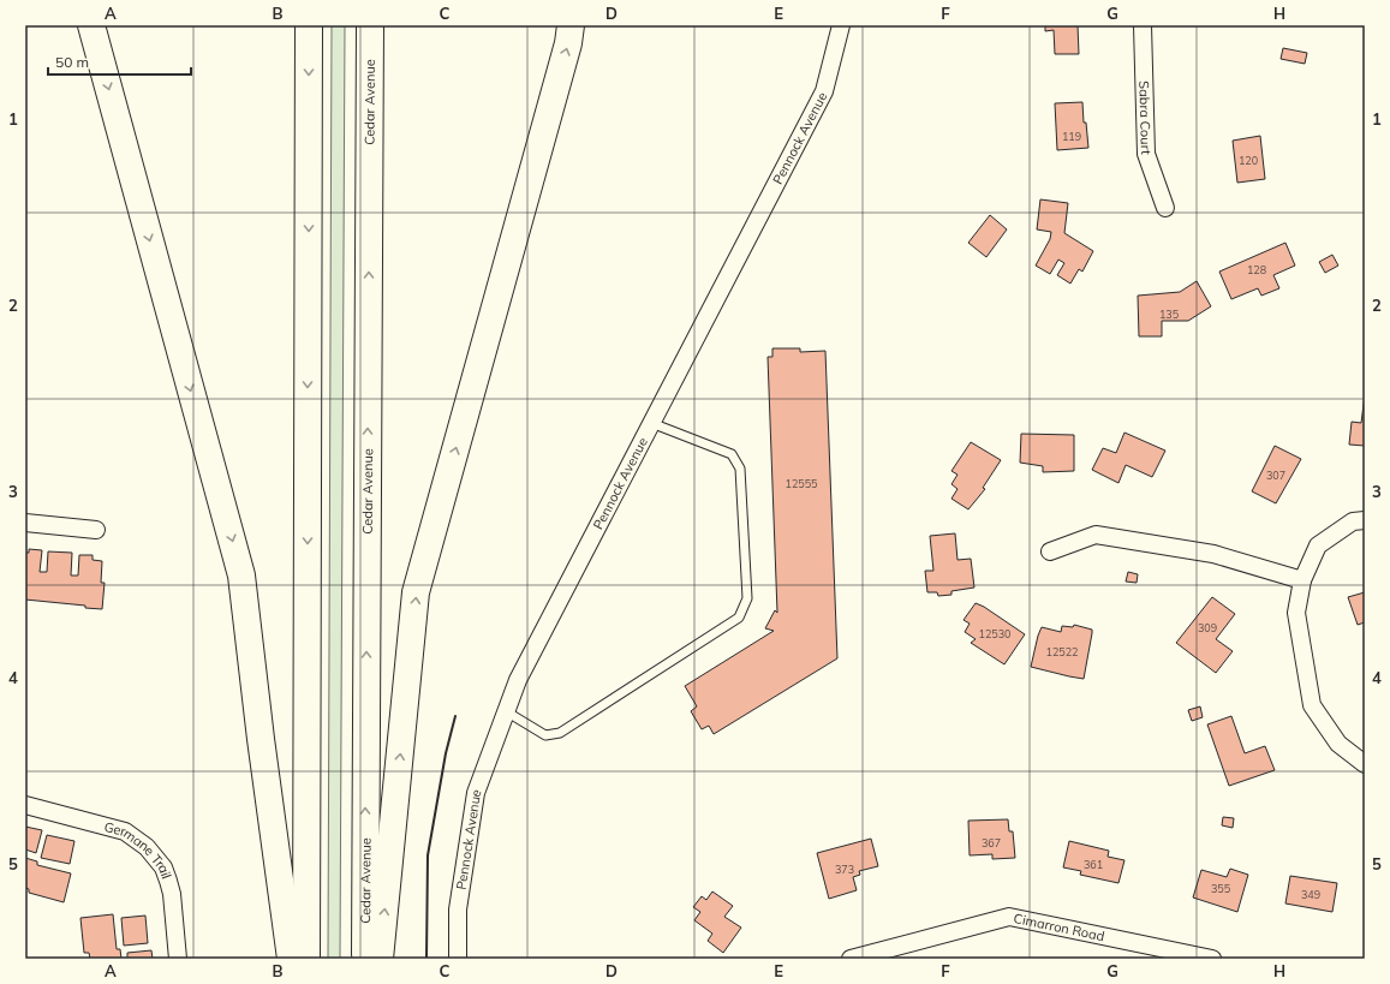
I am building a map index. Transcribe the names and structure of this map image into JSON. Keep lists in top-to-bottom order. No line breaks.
{"streets":{"highway":["Cedar Avenue"],"street":["Sabra Court","Pennock Avenue","Germane Trail","Cimarron Road"]},"house_numbers":["119","120","128","135","307","12555","309","12530","12522","367","361","373","355","349"],"scale_bar":"50 m","grid":{"columns":["A","B","C","D","E","F","G","H"],"rows":["1","2","3","4","5"]}}
